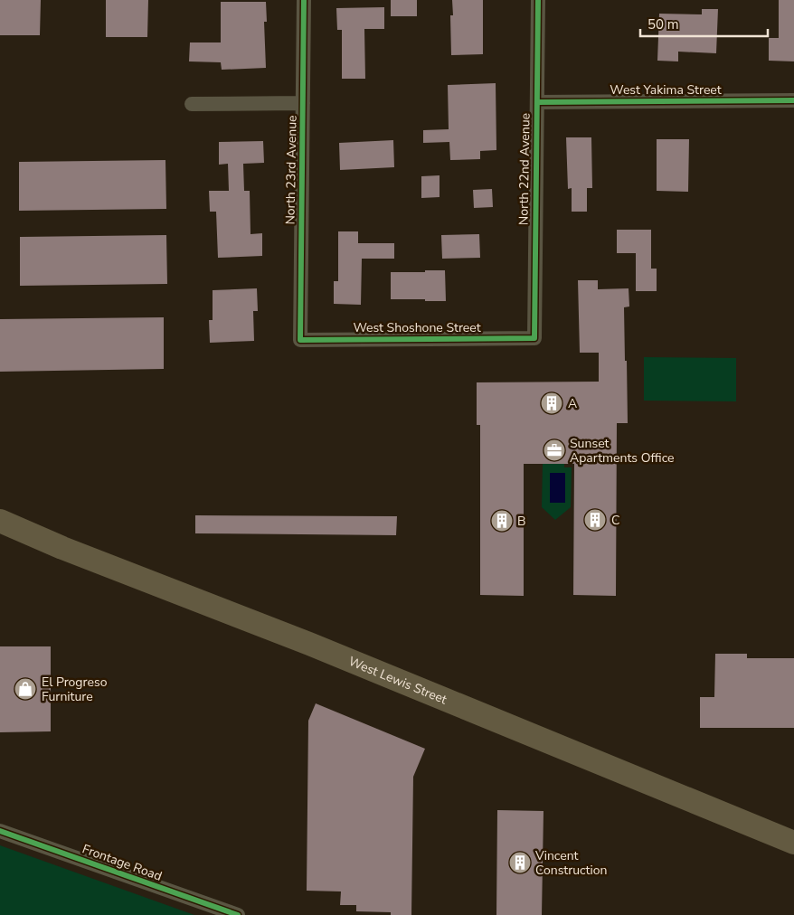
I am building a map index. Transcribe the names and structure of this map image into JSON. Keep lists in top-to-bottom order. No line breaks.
{"streets":{"main road":["West Lewis Street"],"street":["West Yakima Street","North 22nd Avenue","North 23rd Avenue","West Shoshone Street","Frontage Road"]},"crossings":[["West Yakima Street","North 22nd Avenue"],["North 22nd Avenue","West Shoshone Street"],["North 23rd Avenue","West Shoshone Street"]],"places":{"building":["A","C","B","Vincent Construction"],"office":["Sunset Apartments Office"],"shop":["El Progreso Furniture"]},"scale_bar":"50 m"}
